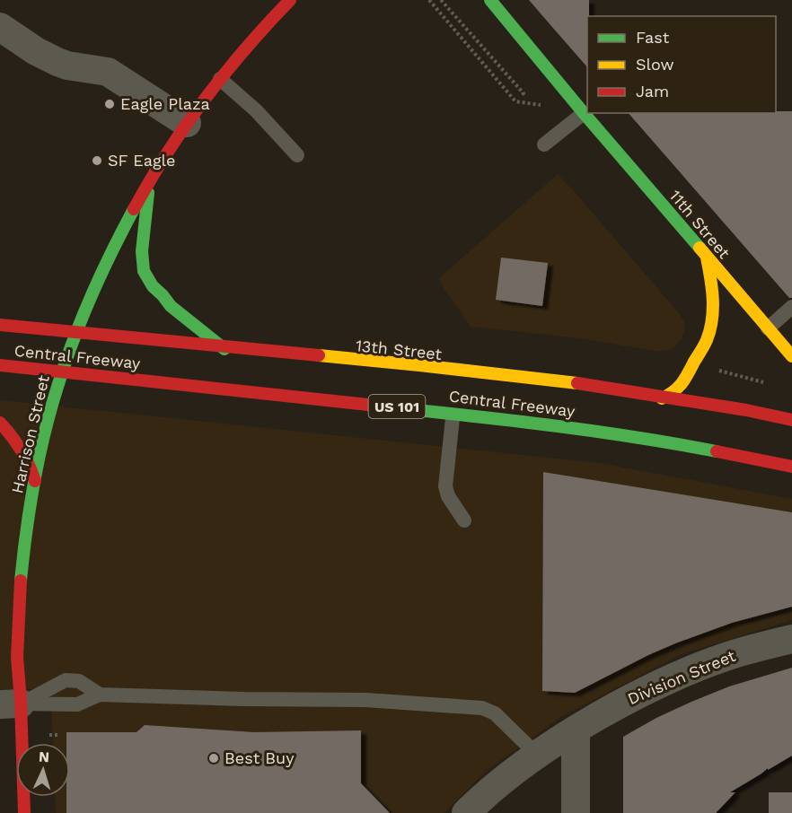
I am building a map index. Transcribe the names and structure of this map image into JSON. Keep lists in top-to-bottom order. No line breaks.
{"streets":{"main road":["11th Street","13th Street","Central Freeway","US 101","Harrison Street"],"street":["Division Street"]},"crossings":[["13th Street","Central Freeway"],["13th Street","Harrison Street"]],"places":["Eagle Plaza","SF Eagle","Best Buy"],"legend":["Fast","Slow","Jam"],"north":"top"}
